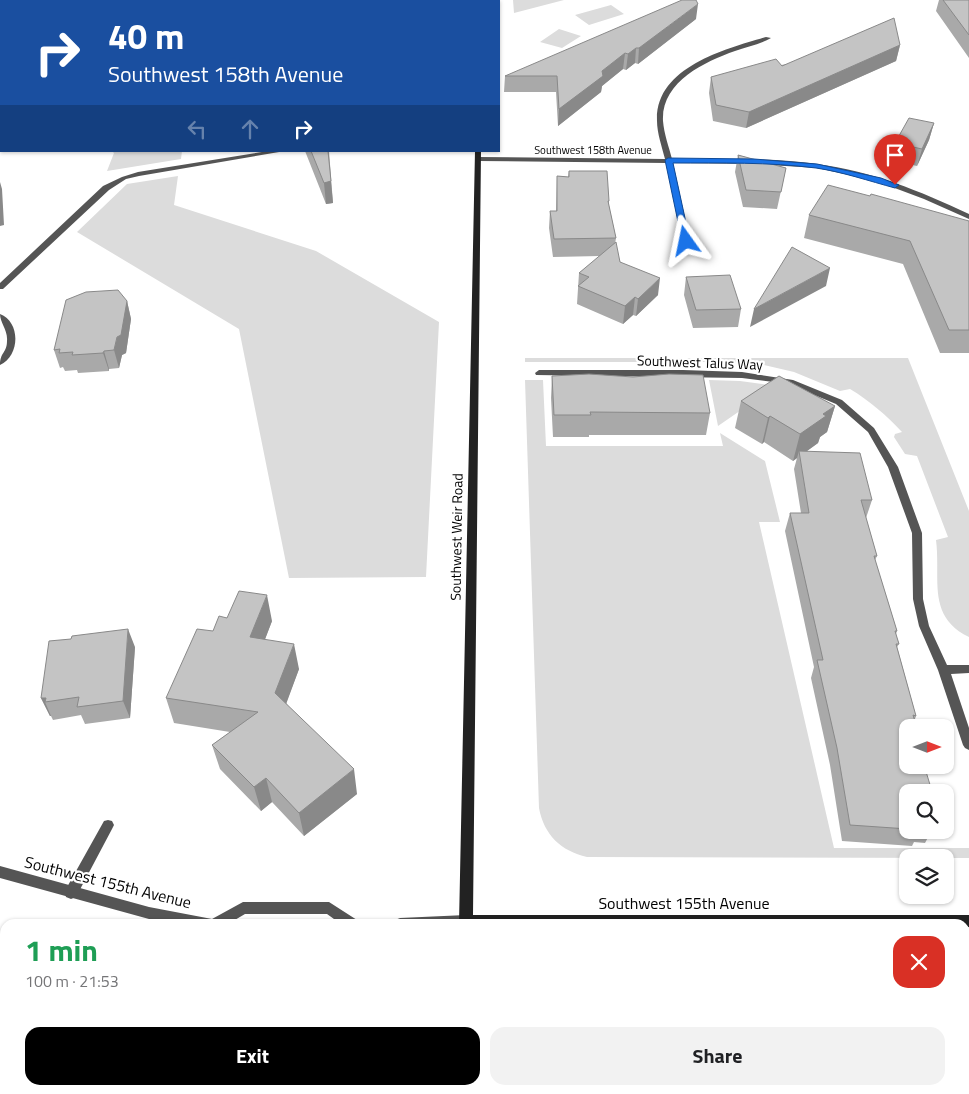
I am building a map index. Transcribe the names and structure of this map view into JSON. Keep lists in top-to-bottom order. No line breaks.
{"streets":{"street":["Southwest 158th Avenue","Southwest Talus Way","Southwest Weir Road","Southwest 155th Avenue"]},"crossings":[["Southwest 158th Avenue","Southwest Weir Road"]],"north":"right","page":{"turn":["40 m","Southwest 158th Avenue"],"heading":["1 min","100 m · 21:53"],"buttons":["Exit","Share"]}}
